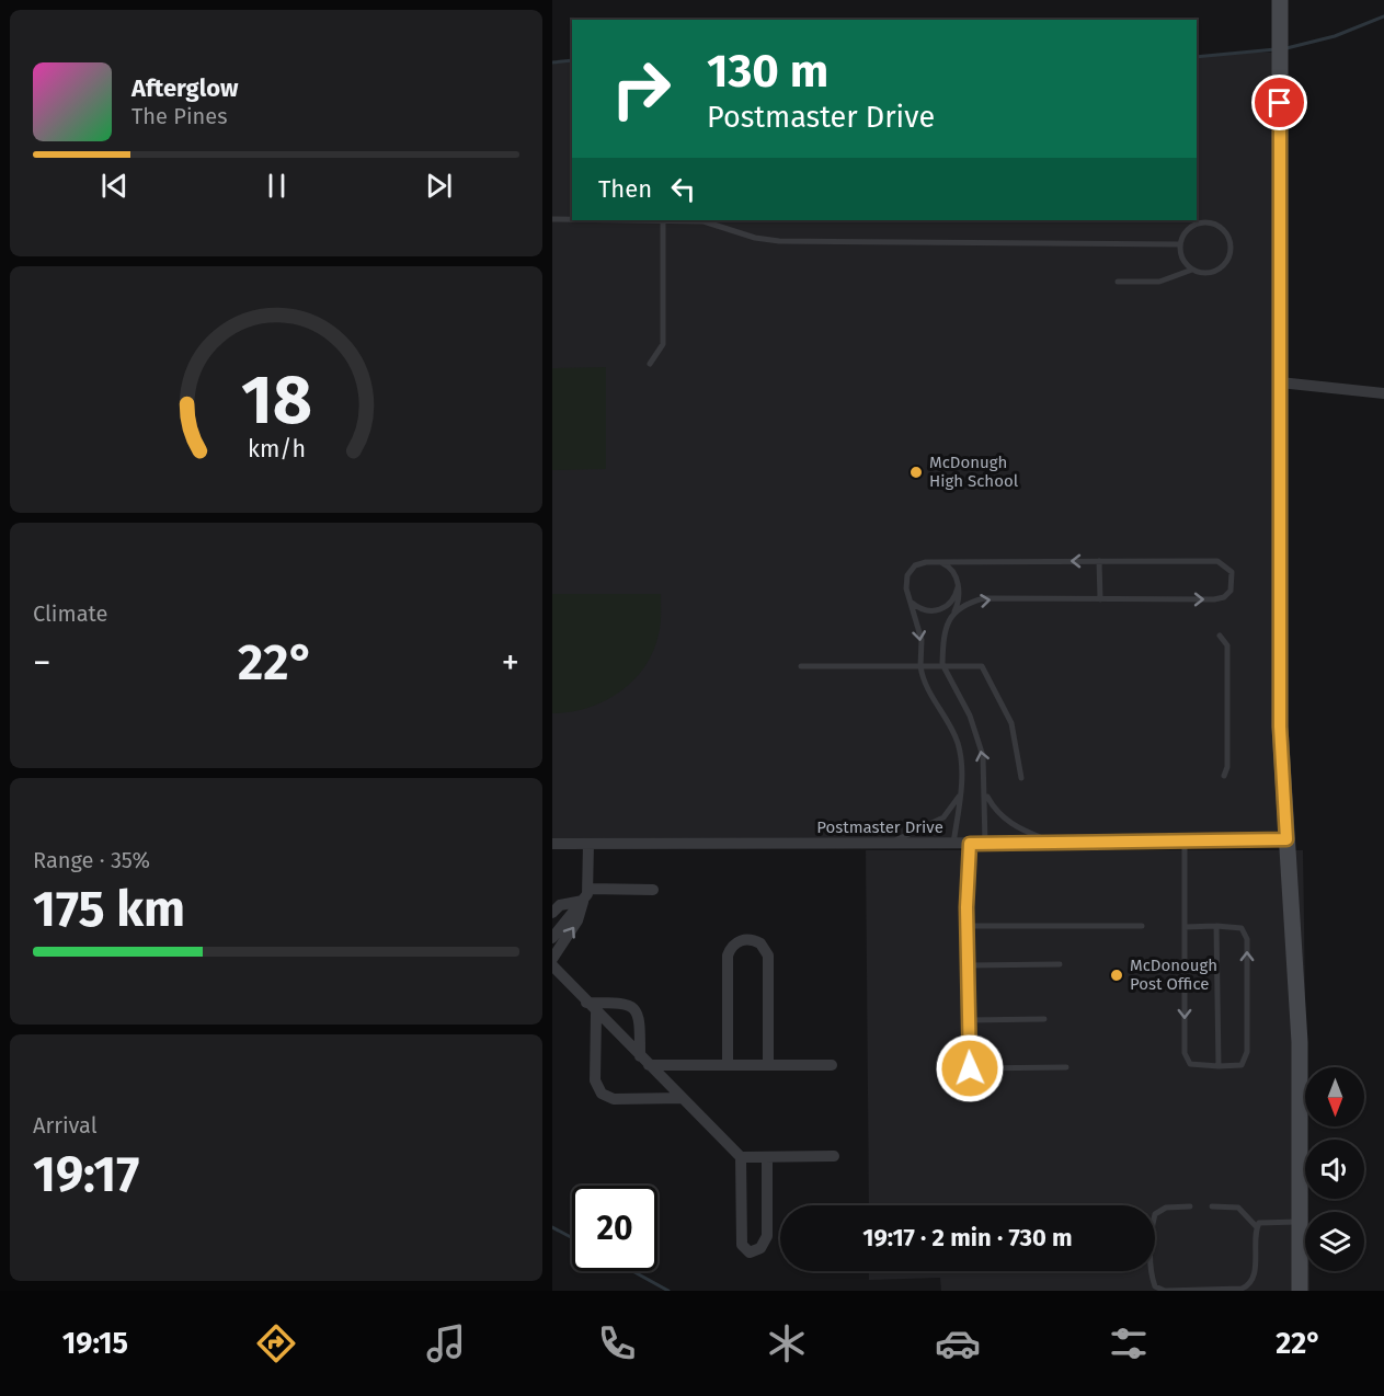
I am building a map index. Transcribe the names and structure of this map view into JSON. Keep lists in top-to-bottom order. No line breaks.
{"streets":{"street":["Postmaster Drive"]},"places":["McDonugh High School","McDonough Post Office"],"north":"bottom","page":{"turn":["130 m","Postmaster Drive"],"song":["Afterglow","The Pines"],"then":"Then","tile":["Climate",["Range · 35%","175 km"],["Arrival","19:17"]],"heat":["−","22°","+"],"limit":"20","trip":"19:17 · 2 min · 730 m","tabs":["19:15","22°"],"gauge":["18","km/h"]}}
